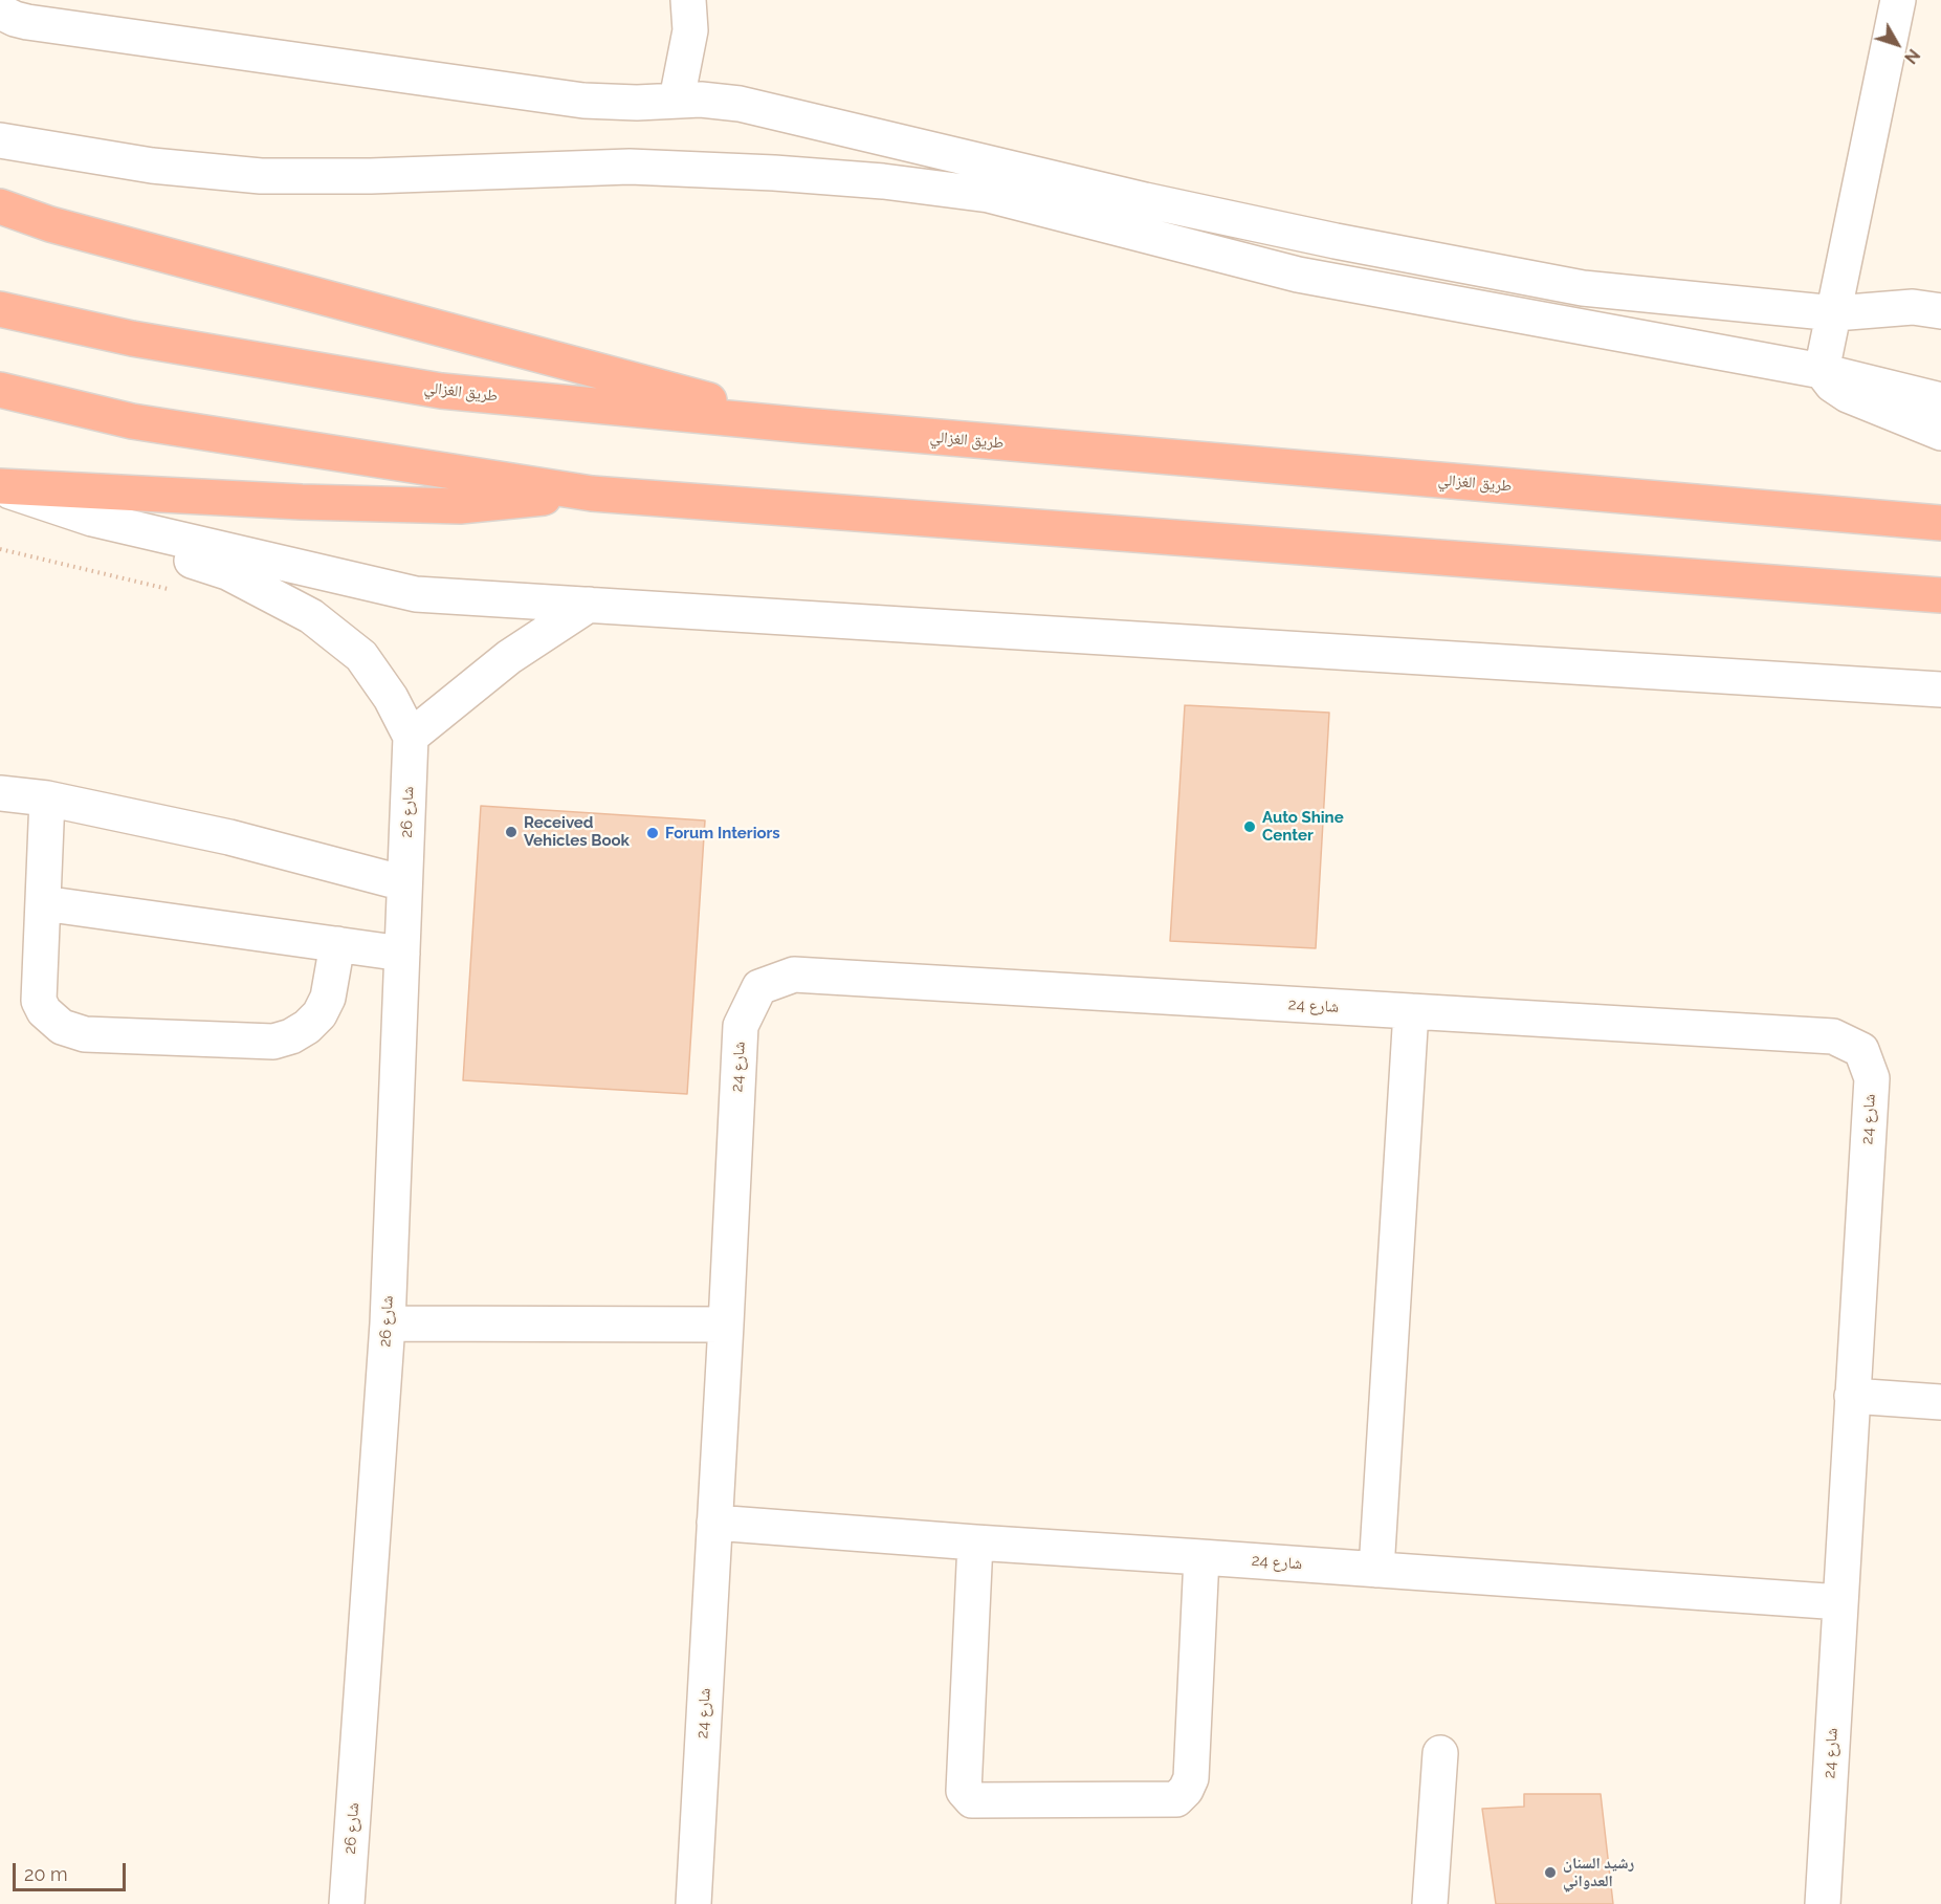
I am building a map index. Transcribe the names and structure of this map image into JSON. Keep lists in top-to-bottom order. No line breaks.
{"streets":{"highway":["طريق الغزالي"],"street":["شارع 26","شارع 24"]},"places":["Auto Shine Center","Received Vehicles Book","Forum Interiors","رشيد السنان العدواني"],"scale_bar":"20 m","north":"bottom right"}
